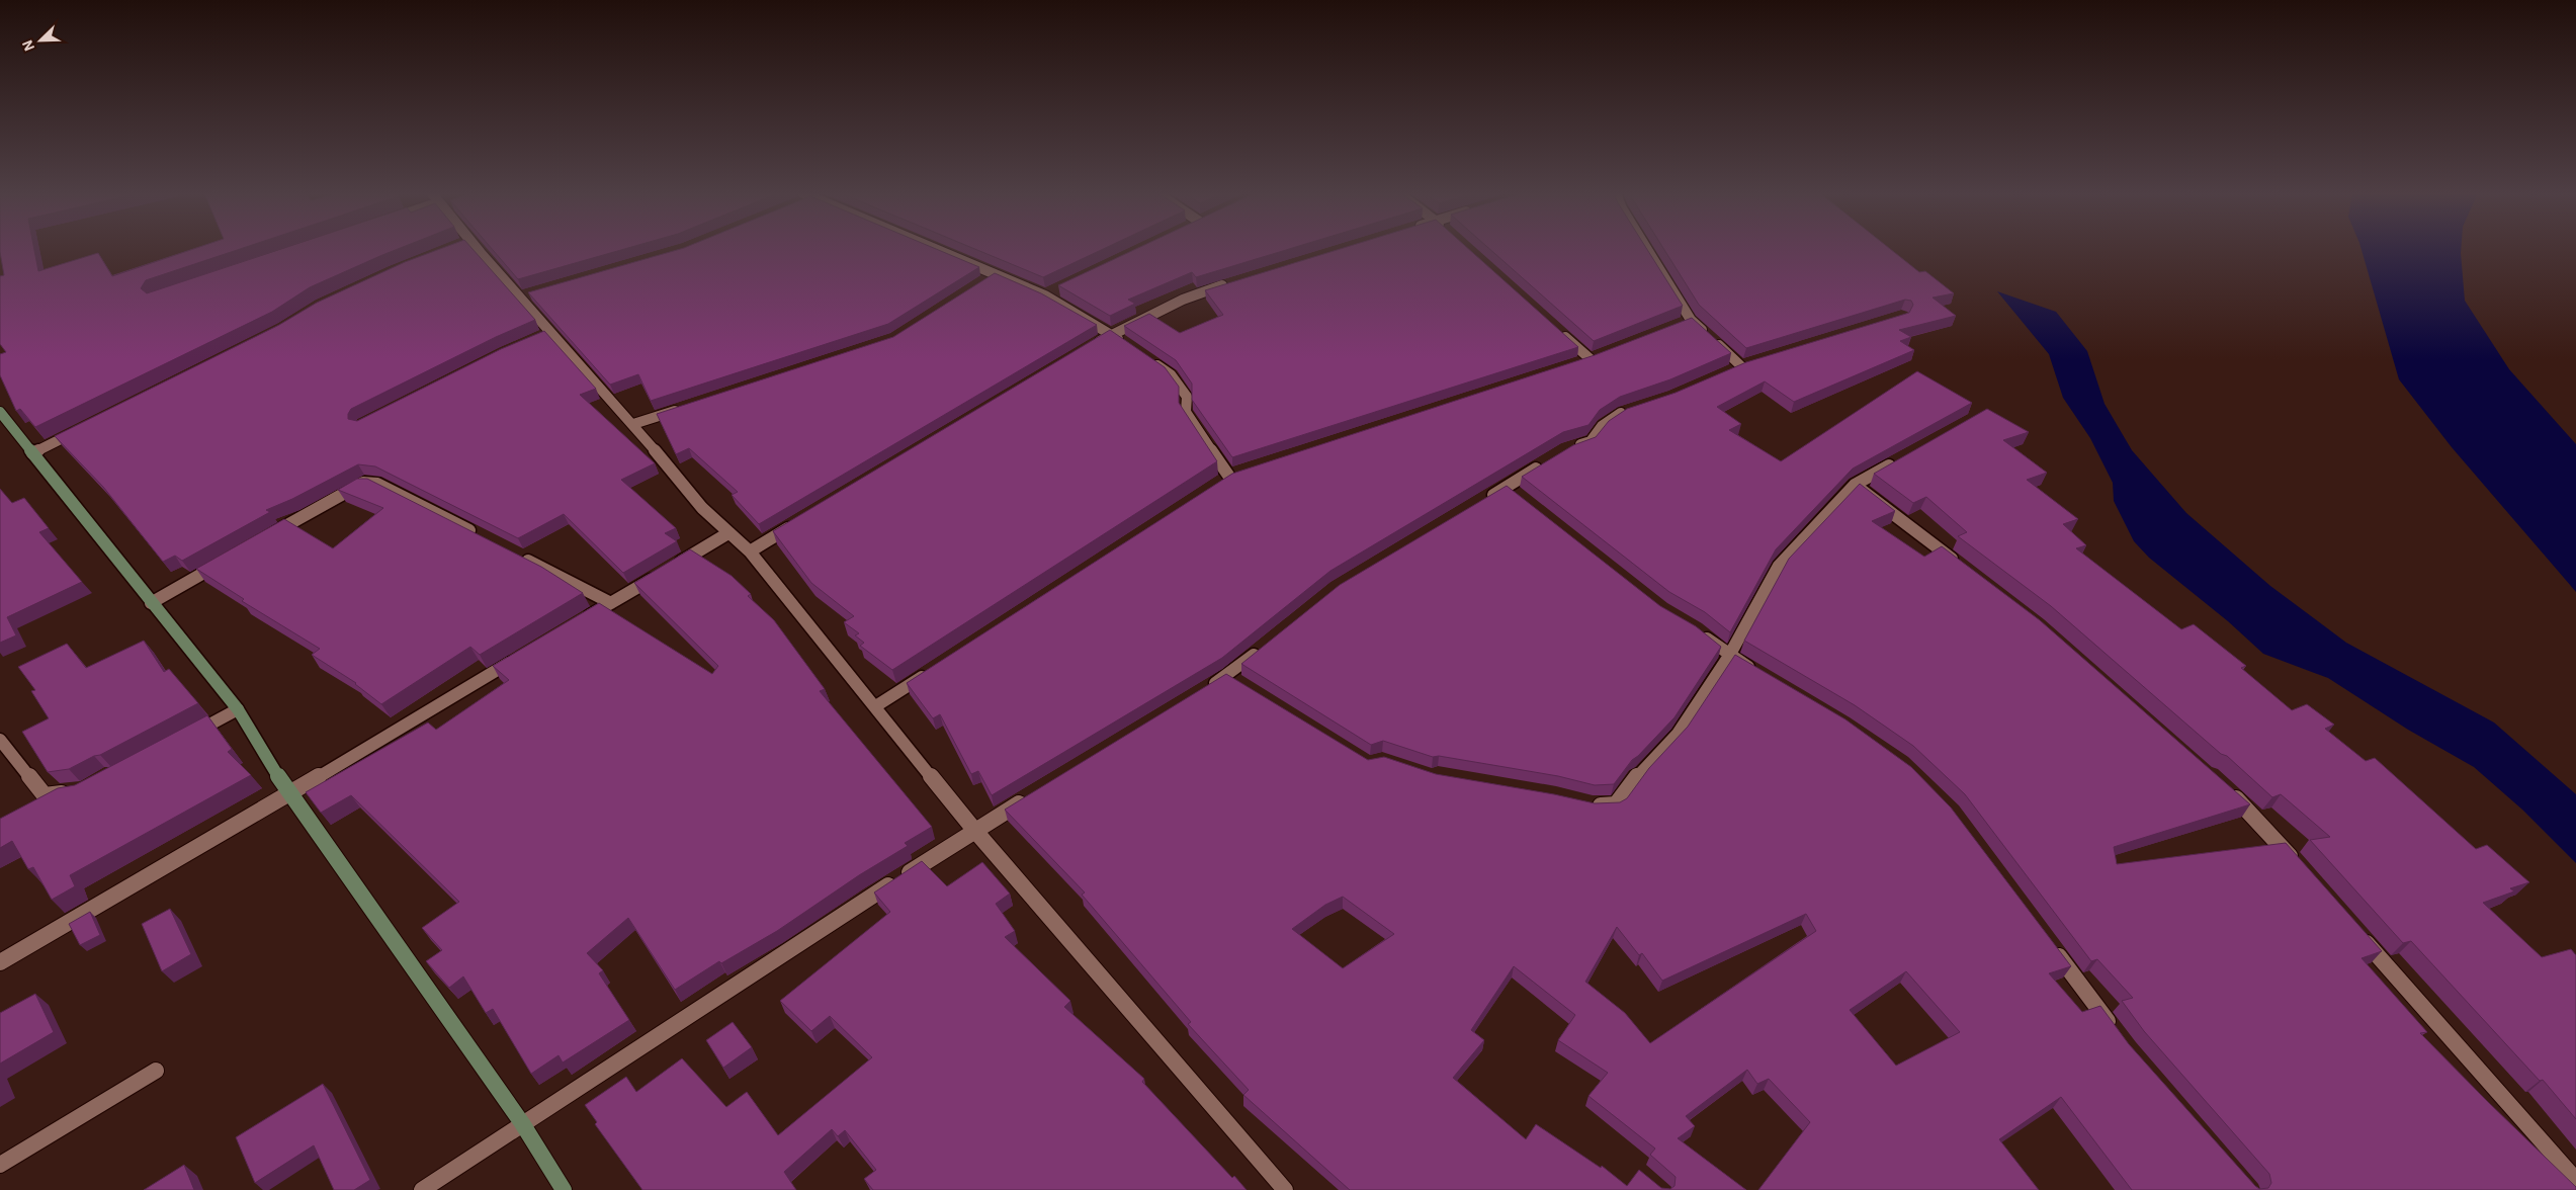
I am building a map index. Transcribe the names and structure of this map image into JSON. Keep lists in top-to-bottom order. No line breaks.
{"north":"bottom left"}
